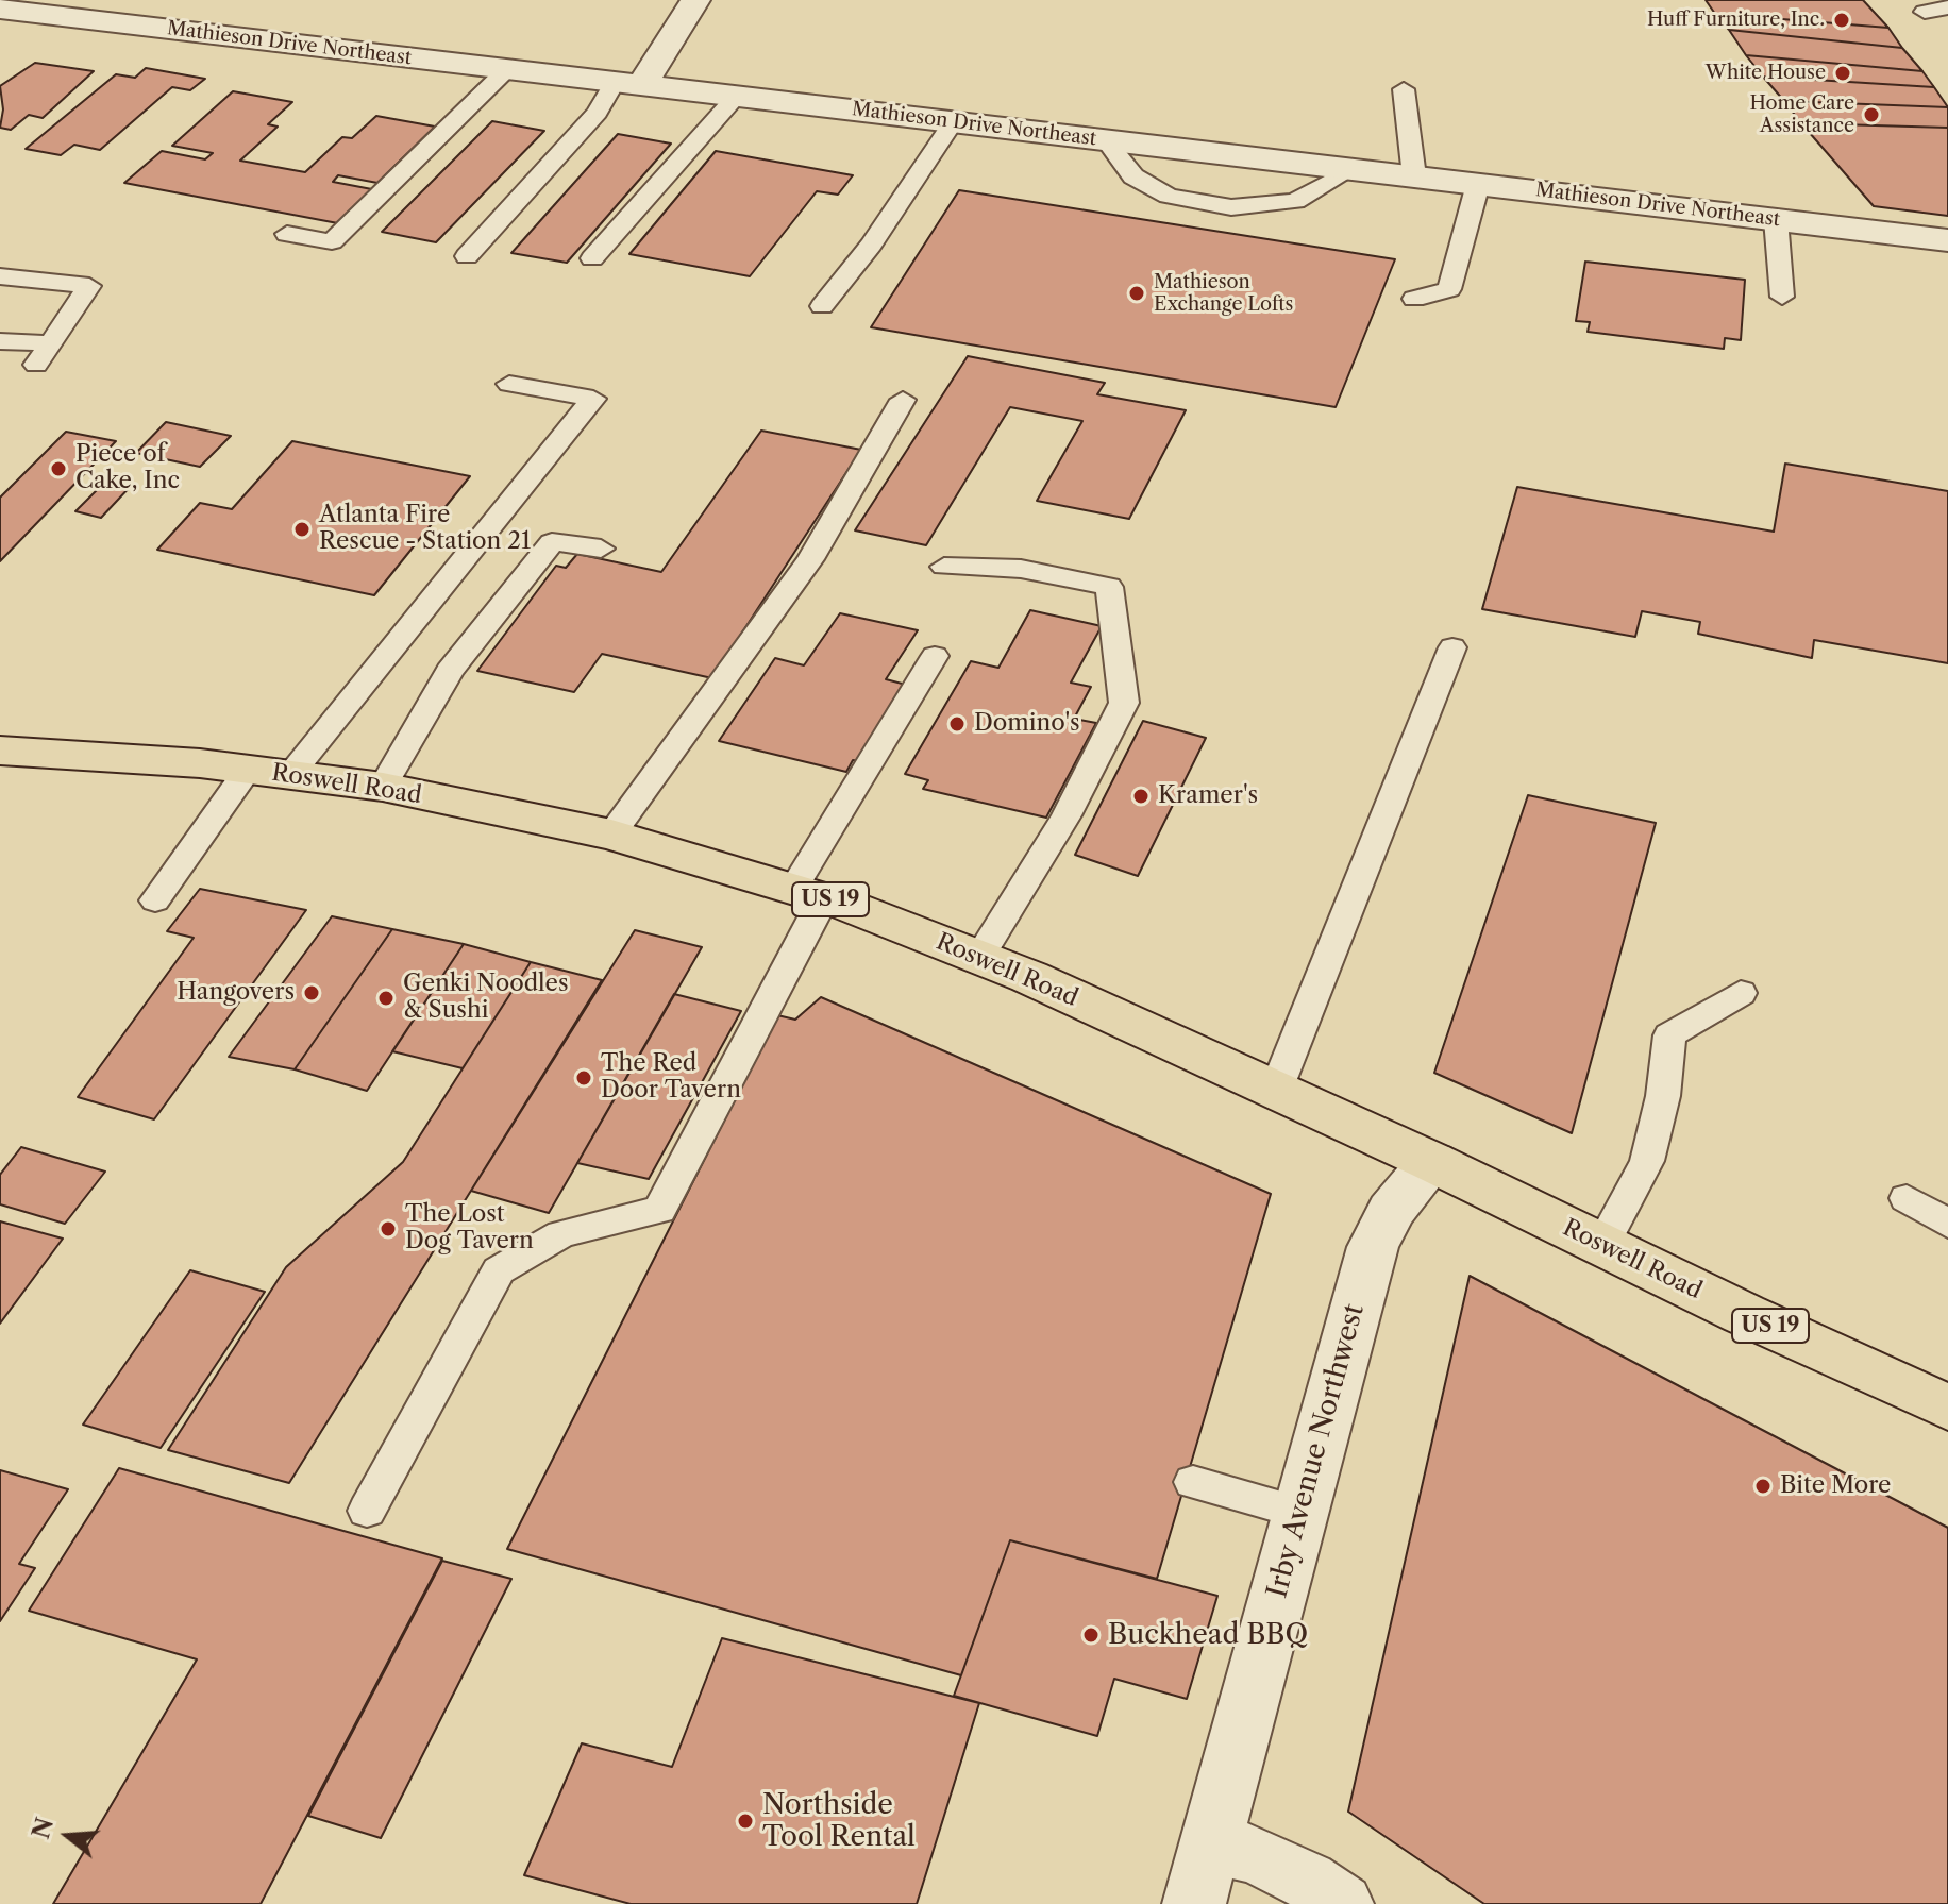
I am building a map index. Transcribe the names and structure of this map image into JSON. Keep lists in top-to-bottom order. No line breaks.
{"streets":{"main road":["Roswell Road","US 19"],"street":["Mathieson Drive Northeast","Irby Avenue Northwest"]},"crossings":[["Roswell Road","Irby Avenue Northwest"]],"places":["Huff Furniture, Inc.","White House","Home Care Assistance","Mathieson Exchange Lofts","Piece of Cake, Inc","Atlanta Fire Rescue - Station 21","Domino's","Kramer's","Hangovers","Genki Noodles & Sushi","The Red Door Tavern","The Lost Dog Tavern","Bite More","Buckhead BBQ","Northside Tool Rental"],"north":"left"}
